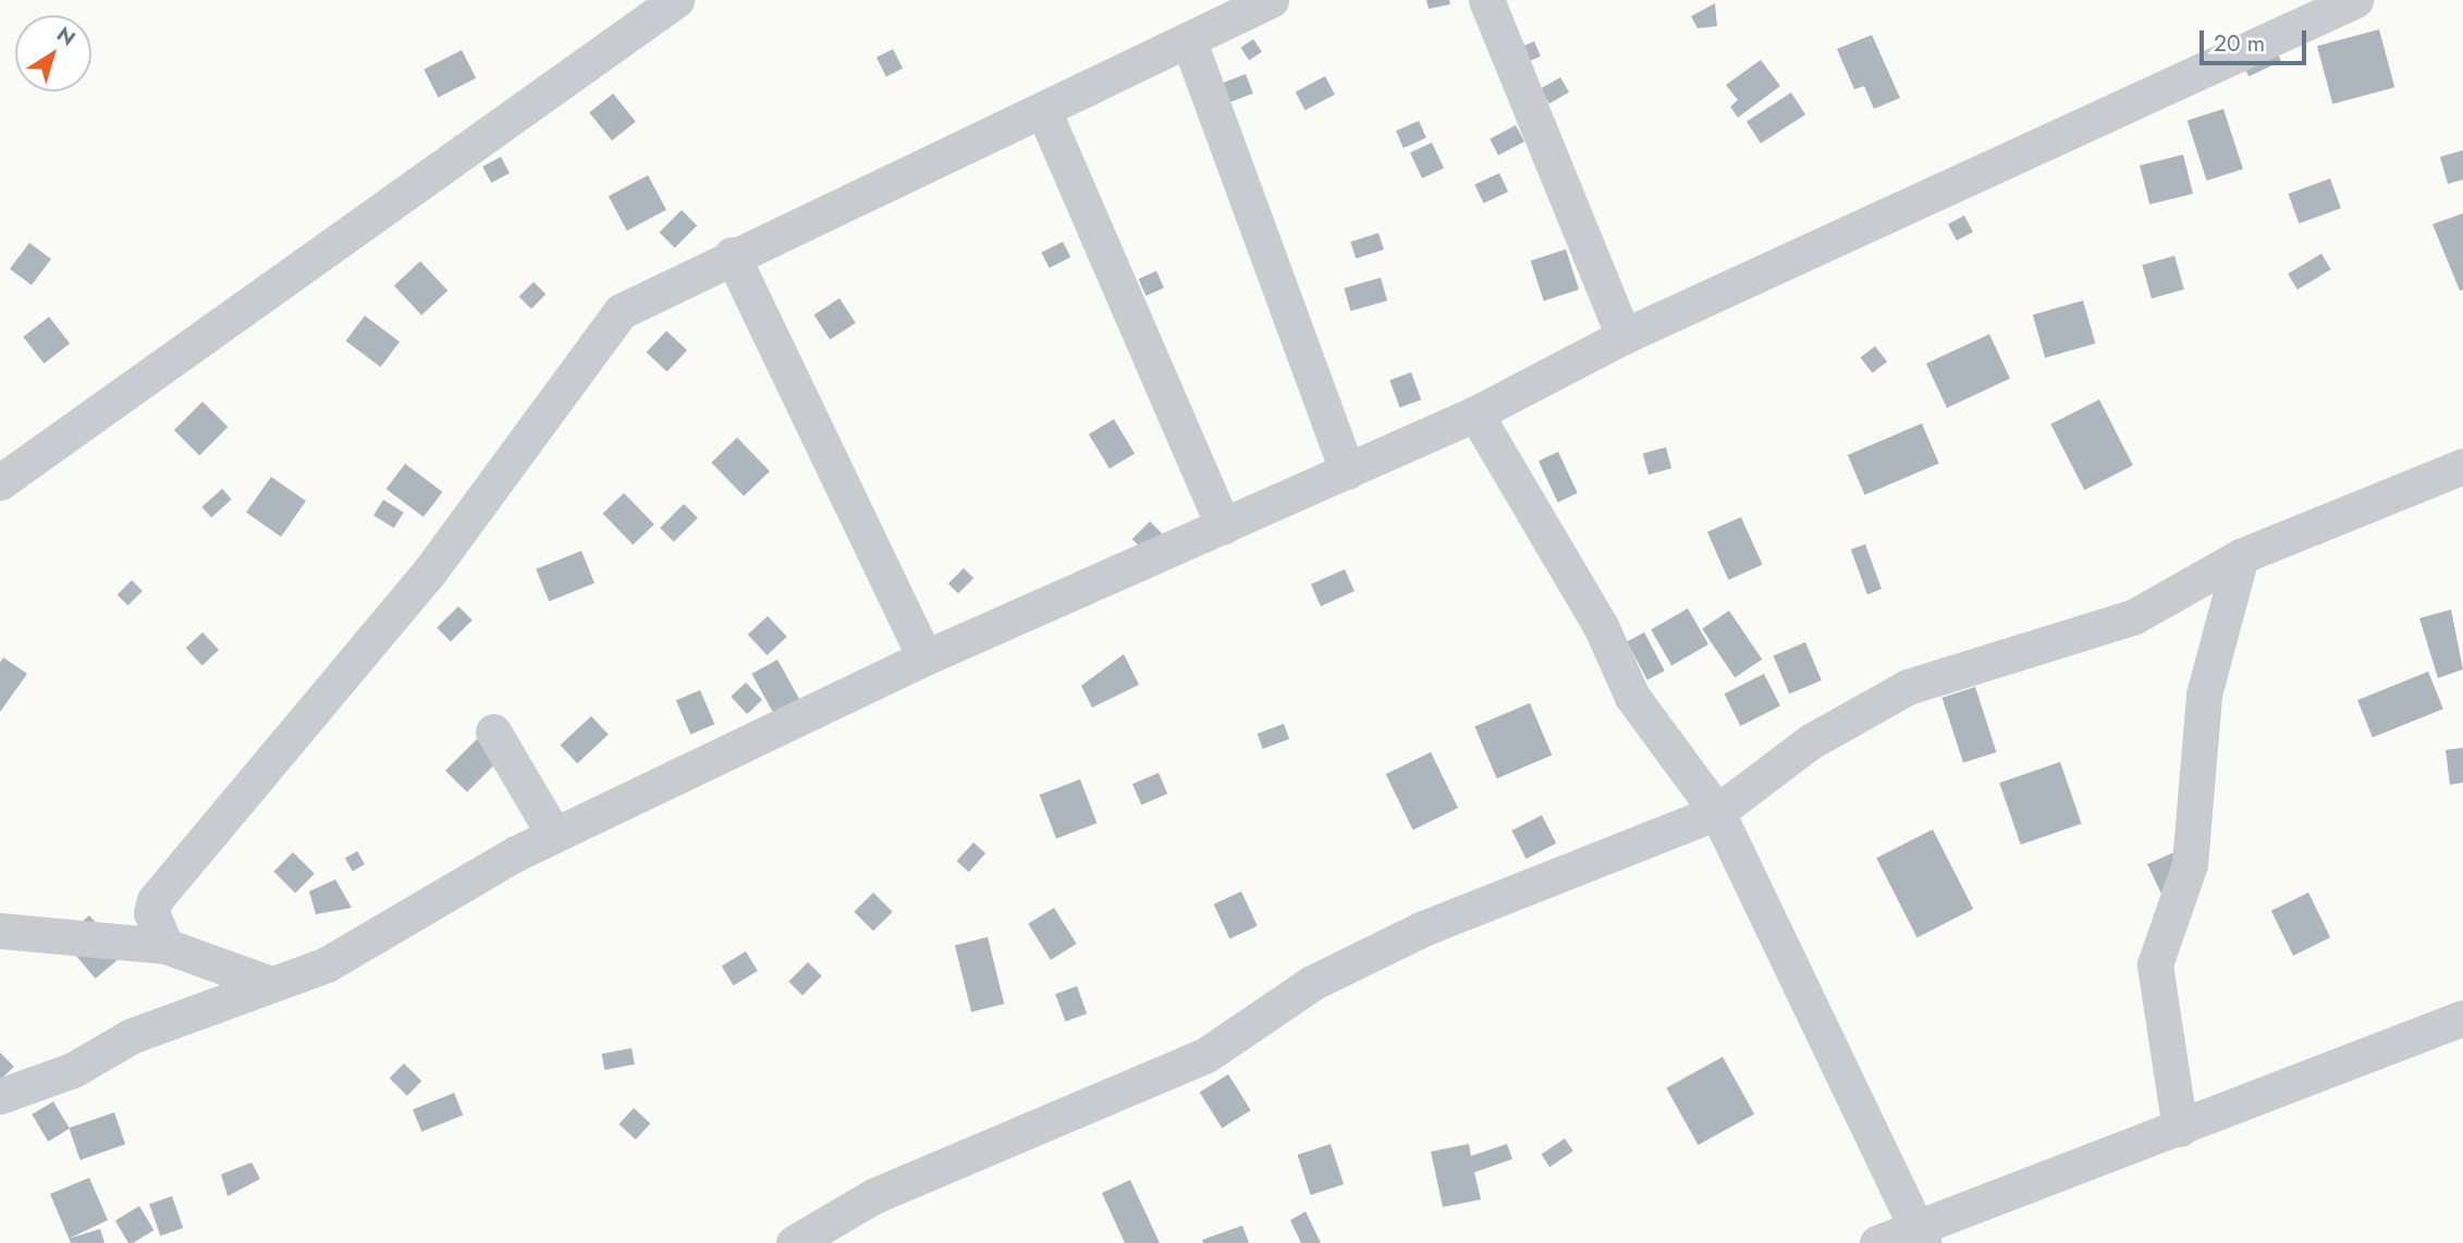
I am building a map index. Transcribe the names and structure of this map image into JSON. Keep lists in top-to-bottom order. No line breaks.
{"scale_bar":"20 m","north":"top right"}
